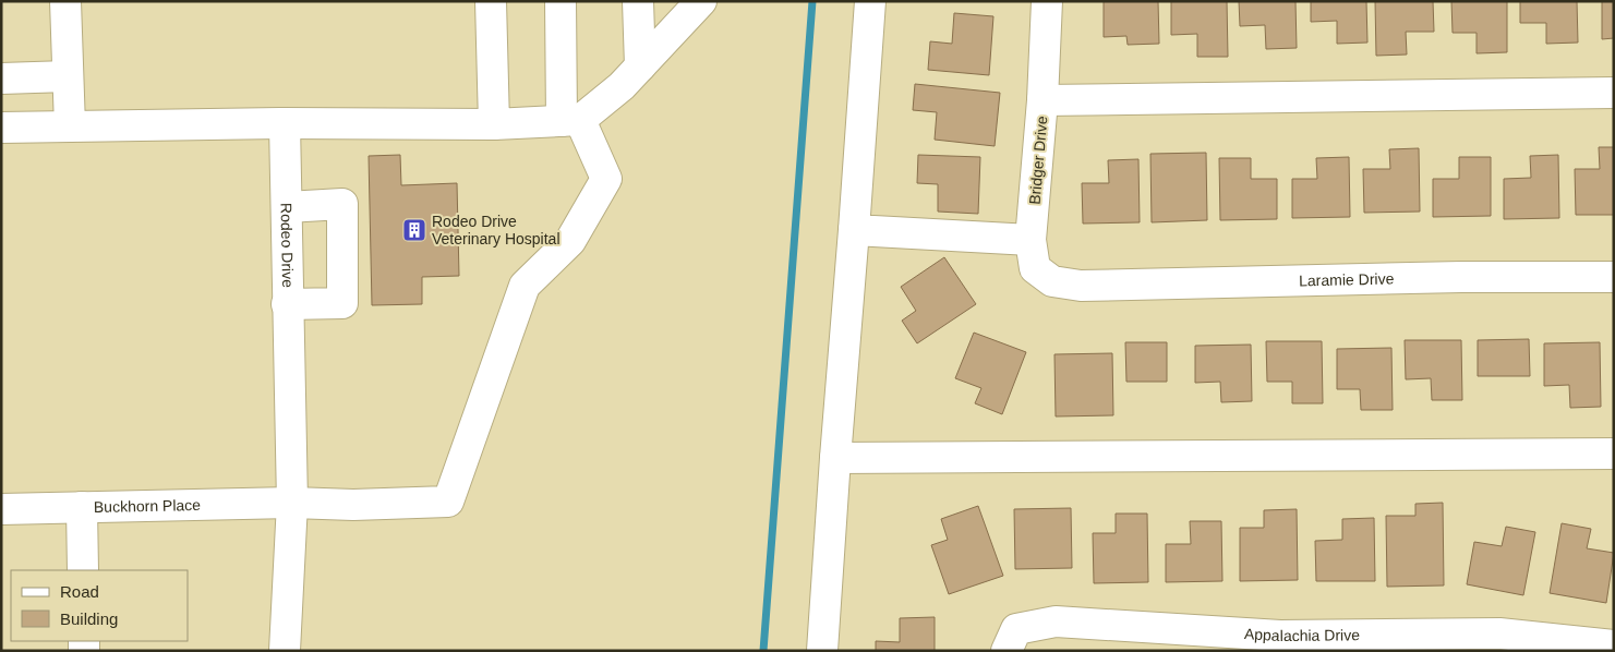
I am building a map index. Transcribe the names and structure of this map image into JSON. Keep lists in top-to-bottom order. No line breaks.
{"streets":{"street":["Bridger Drive","Rodeo Drive","Laramie Drive","Buckhorn Place","Appalachia Drive"]},"crossings":[["Bridger Drive","Laramie Drive"],["Rodeo Drive","Buckhorn Place"]],"places":{"building":["Rodeo Drive Veterinary Hospital"]},"legend":["Road","Building"]}
